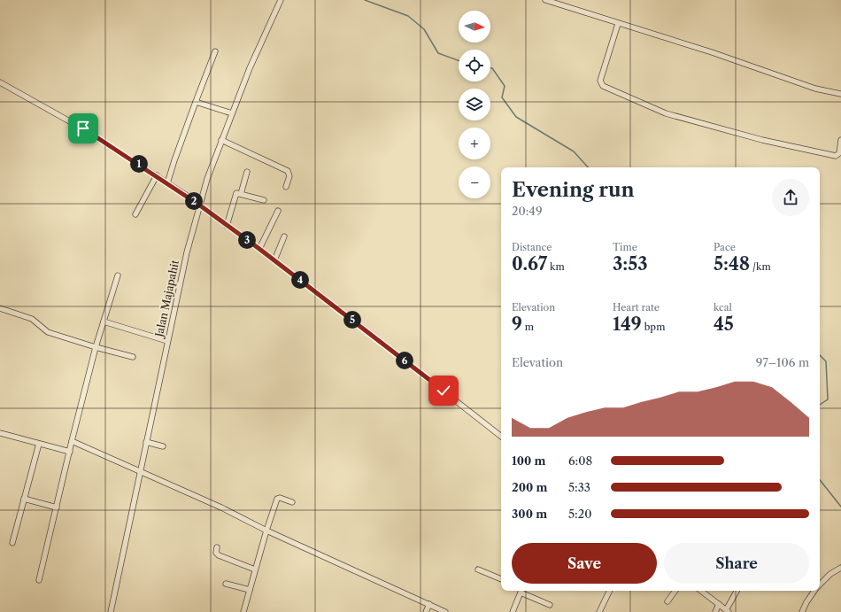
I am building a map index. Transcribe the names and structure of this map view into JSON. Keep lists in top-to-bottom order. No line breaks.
{"streets":{"street":["Jalan Majapahit"]},"north":"right","page":{"map_buttons":["+","−"],"pins":["1","2","3","4","5","6"],"heading":["Evening run","20:49"],"stats":[["Distance","0.67 km"],["Time","3:53"],["Pace","5:48 /km"],["Elevation","9 m"],["Heart rate","149 bpm"],["kcal","45"]],"chart":["Elevation","97–106 m"],"list":[{"name":"100 m","note":"6:08"},{"name":"200 m","note":"5:33"},{"name":"300 m","note":"5:20"}],"buttons":["Save","Share"]}}
